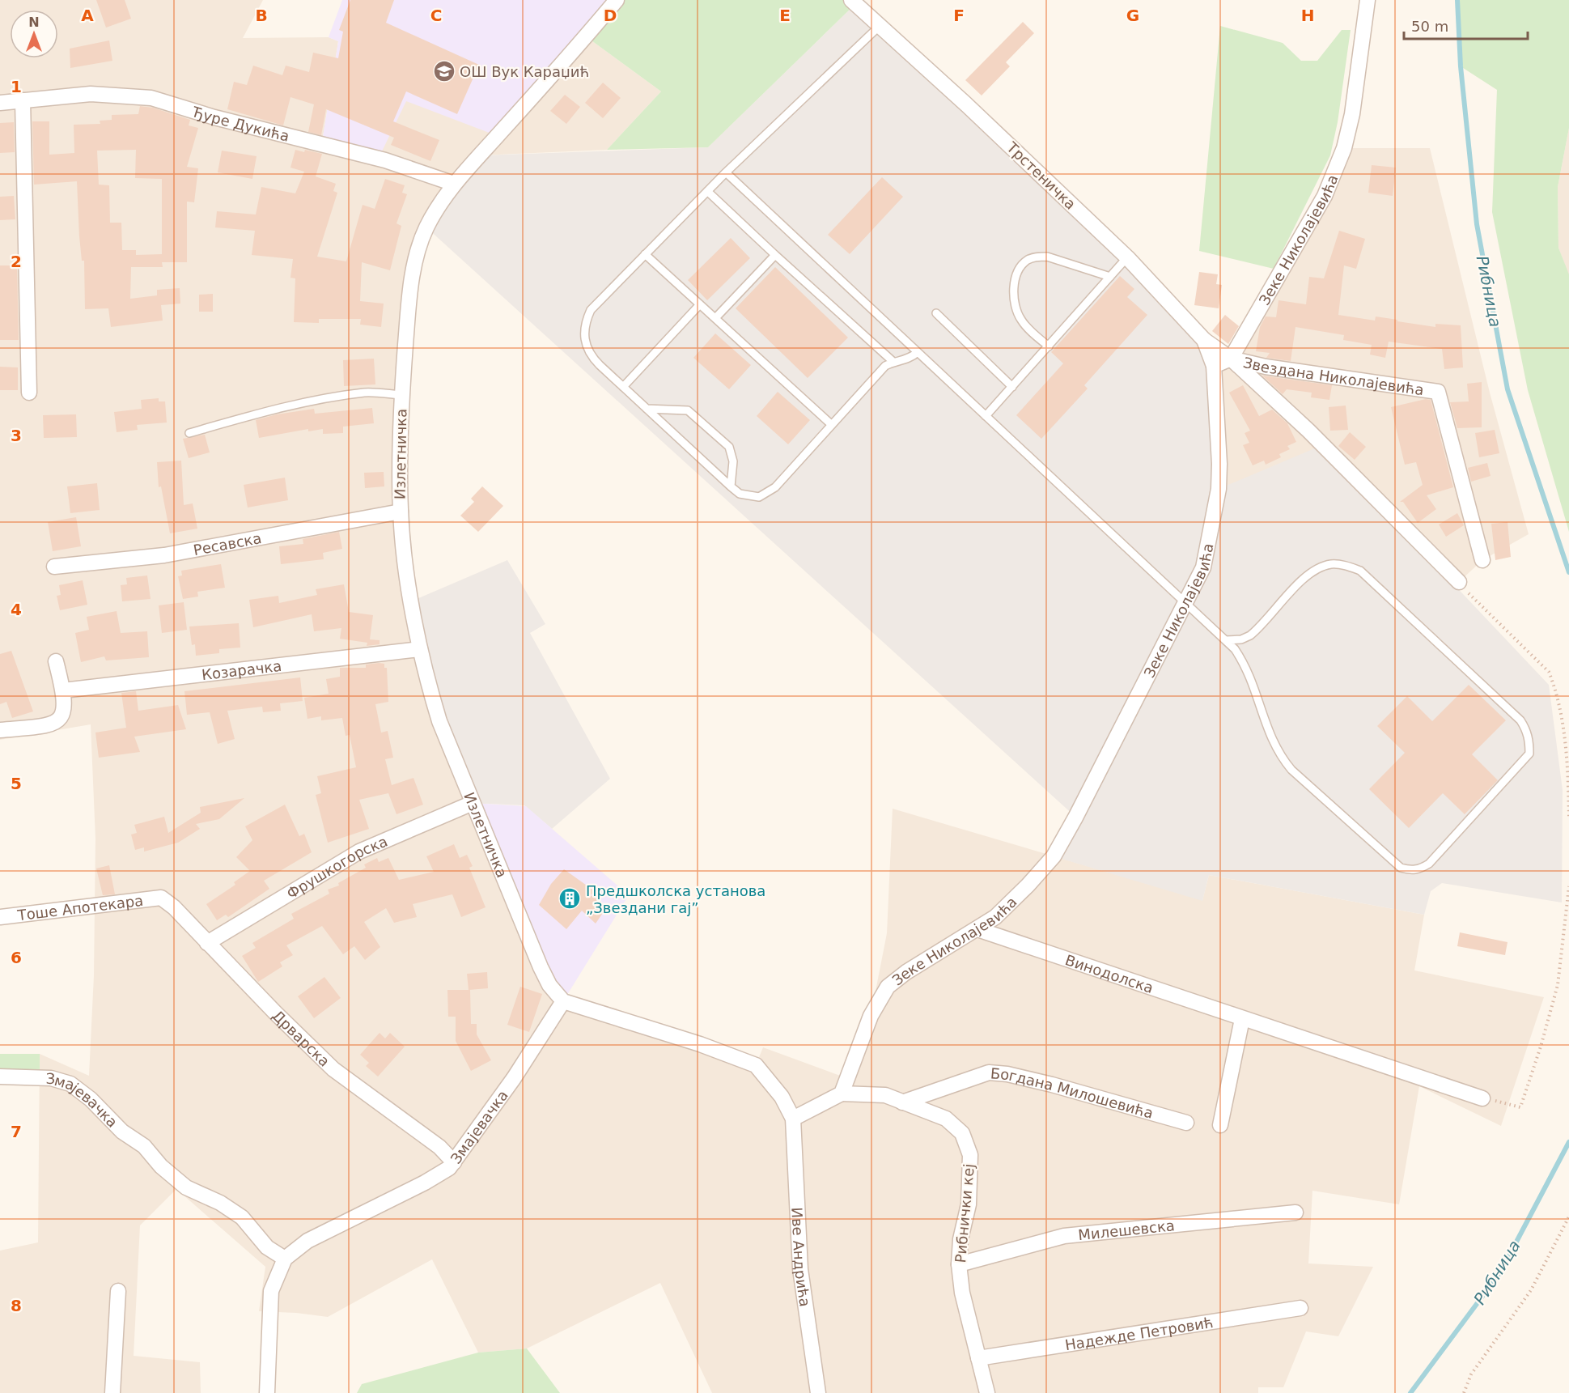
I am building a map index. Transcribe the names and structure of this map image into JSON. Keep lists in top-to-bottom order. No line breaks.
{"streets":{"street":["Ђуре Дукића","Трстеничка","Зеке Николајевића","Звездана Николајевића","Излетничка","Ресавска","Козарачка","Фрушкогорска","Тоше Апотекара","Винодолска","Дрварска","Богдана Милошевића","Змајевачка","Рибнички кеј","Милешевска","Иве Андрића","Надежде Петровић"]},"crossings":[["Ђуре Дукића","Излетничка"],["Трстеничка","Зеке Николајевића"],["Трстеничка","Звездана Николајевића"],["Зеке Николајевића","Звездана Николајевића"],["Зеке Николајевића","Винодолска"],["Зеке Николајевића","Рибнички кеј"],["Излетничка","Ресавска"],["Излетничка","Козарачка"],["Излетничка","Фрушкогорска"],["Излетничка","Змајевачка"],["Фрушкогорска","Дрварска"],["Тоше Апотекара","Дрварска"],["Дрварска","Змајевачка"],["Богдана Милошевића","Рибнички кеј"],["Рибнички кеј","Милешевска"],["Рибнички кеј","Надежде Петровић"]],"water":["Рибница"],"places":{"school or university":["ОШ Вук Караџић"],"building":["Предшколска установа „Звездани гај”"]},"scale_bar":"50 m","north":"top","grid":{"columns":["A","B","C","D","E","F","G","H"],"rows":["1","2","3","4","5","6","7","8"]}}
